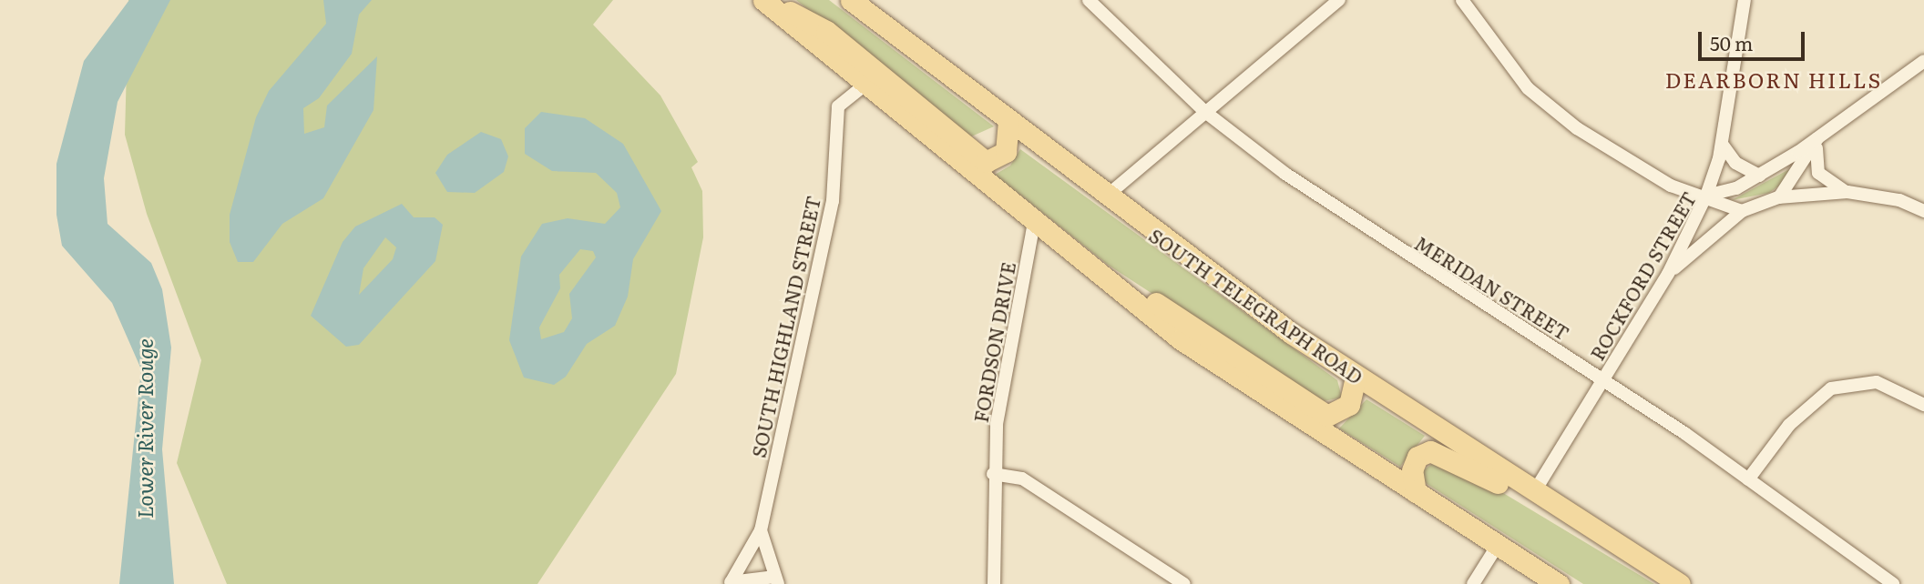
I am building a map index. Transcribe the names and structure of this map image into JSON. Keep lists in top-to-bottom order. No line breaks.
{"streets":{"main road":["SOUTH TELEGRAPH ROAD"],"street":["ROCKFORD STREET","MERIDAN STREET","SOUTH HIGHLAND STREET","FORDSON DRIVE"]},"crossings":[["ROCKFORD STREET","MERIDAN STREET"],["ROCKFORD STREET","SOUTH TELEGRAPH ROAD"]],"districts":["DEARBORN HILLS"],"water":["Lower River Rouge"],"scale_bar":"50 m"}
